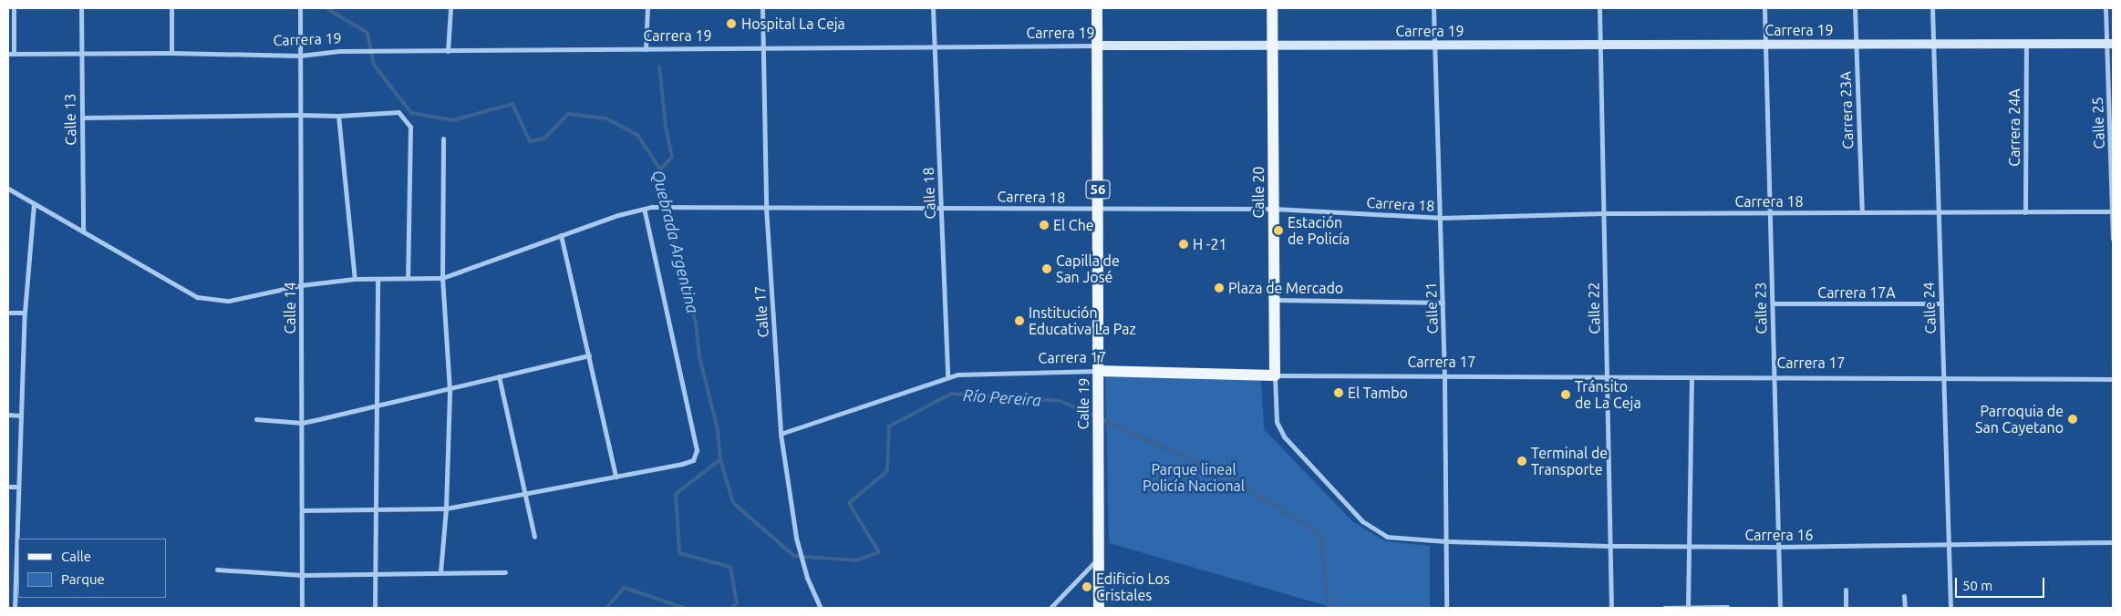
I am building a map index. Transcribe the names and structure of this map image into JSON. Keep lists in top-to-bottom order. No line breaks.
{"streets":{"main road":["Carrera 19","56","Calle 20","Carrera 17","Calle 19"],"street":["Carrera 23A","Calle 13","Calle 25","Carrera 24A","Calle 18","Carrera 18","Carrera 17A","Calle 14","Calle 21","Calle 22","Calle 23","Calle 24","Calle 17","Carrera 16"]},"crossings":[["Carrera 19","Carrera 23A"],["Carrera 19","Calle 13"],["Carrera 19","Calle 25"],["Carrera 19","Carrera 24A"],["Carrera 19","Calle 20"],["Carrera 19","Calle 18"],["Carrera 19","Calle 14"],["Carrera 19","Calle 21"],["Carrera 19","Calle 22"],["Carrera 19","Calle 23"],["Carrera 19","Calle 24"],["Carrera 19","Calle 17"],["Carrera 19","Calle 19"],["Carrera 23A","Carrera 18"],["Calle 13","Carrera 18"],["Calle 25","Carrera 18"],["Carrera 24A","Carrera 18"],["Calle 20","Carrera 18"],["Calle 20","Carrera 17"],["Calle 20","Carrera 16"],["Calle 18","Carrera 18"],["Calle 18","Carrera 17"],["Carrera 18","Calle 14"],["Carrera 18","Calle 21"],["Carrera 18","Calle 22"],["Carrera 18","Calle 23"],["Carrera 18","Calle 24"],["Carrera 18","Calle 17"],["Carrera 18","Calle 19"],["Carrera 17A","Calle 23"],["Carrera 17A","Calle 24"],["Calle 21","Carrera 17"],["Calle 21","Carrera 16"],["Calle 22","Carrera 17"],["Calle 22","Carrera 16"],["Calle 23","Carrera 17"],["Calle 23","Carrera 16"],["Calle 24","Carrera 17"],["Calle 24","Carrera 16"],["Calle 17","Carrera 17"],["Carrera 17","Calle 19"],["Carrera 17","Carrera 16"]],"water":["Quebrada Argentina","Río Pereira"],"parks":["Parque lineal Policía Nacional"],"places":["Hospital La Ceja","El Che","Estación de Policía","H -21","Capilla de San José","Plaza de Mercado","Institución Educativa La Paz","El Tambo","Tránsito de La Ceja","Parroquia de San Cayetano","Terminal de Transporte","Edificio Los Cristales"],"legend":["Calle","Parque"],"scale_bar":"50 m"}
